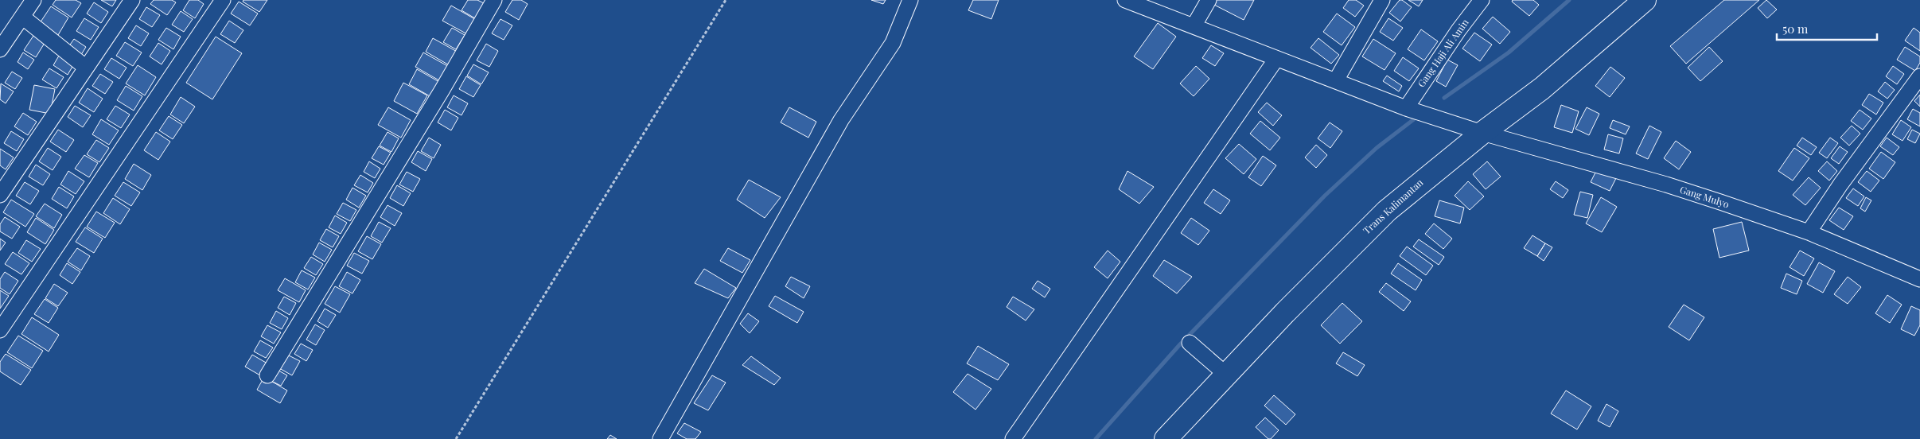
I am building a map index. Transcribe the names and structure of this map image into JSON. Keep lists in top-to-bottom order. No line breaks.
{"streets":{"highway":["Trans Kalimantan"],"street":["Gang Haji Ali Amin","Gang Mulyo"]},"crossings":[["Gang Haji Ali Amin","Gang Mulyo"],["Gang Mulyo","Trans Kalimantan"]],"scale_bar":"50 m"}
